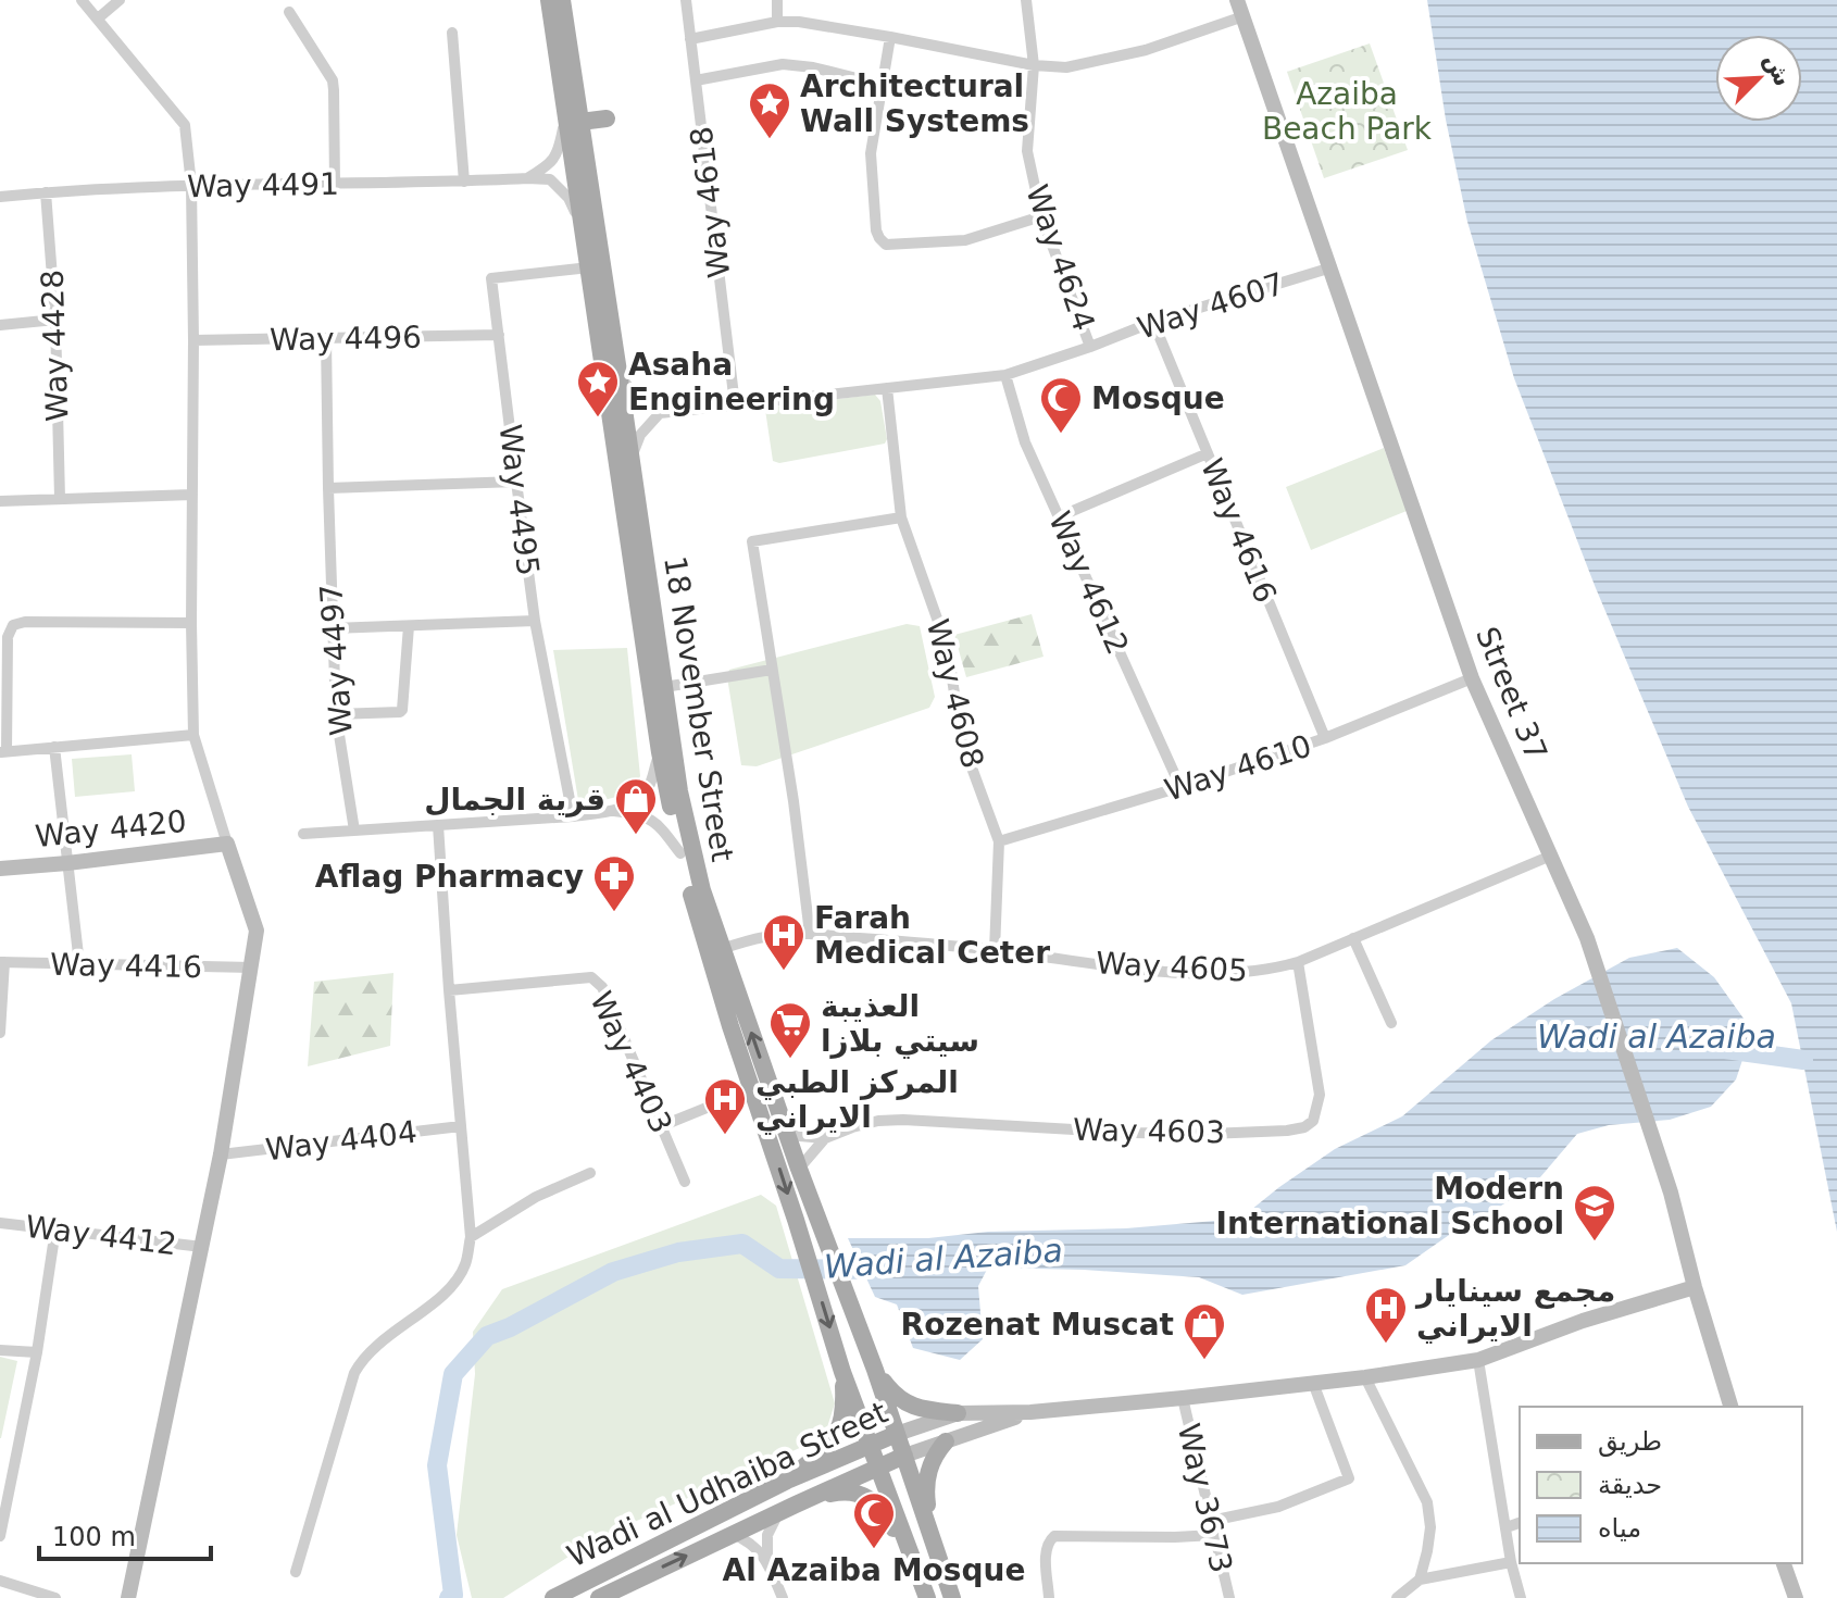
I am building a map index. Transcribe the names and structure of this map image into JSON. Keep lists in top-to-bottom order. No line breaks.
{"streets":{"main road":["18 November Street","Wadi al Udhaiba Street"],"street":["Way 4491","Way 4618","Way 4624","Way 4607","Way 4496","Way 4428","Way 4495","Way 4616","Way 4612","Way 4497","Way 4608","Street 37","Way 4610","Way 4420","Way 4416","Way 4605","Way 4403","Way 4603","Way 4404","Way 4412","Way 3673"]},"crossings":[["Way 4491","Way 4428"],["Way 4491","18 November Street"],["Way 4624","Way 4607"],["Way 4607","Way 4616"],["Way 4607","Street 37"],["Way 4496","Way 4495"],["Way 4496","Way 4497"],["Way 4495","18 November Street"],["Way 4616","Way 4610"],["Way 4612","Way 4610"],["Way 4608","Way 4610"],["Way 4608","Way 4605"],["Street 37","Way 4610"],["Street 37","Way 4605"],["Street 37","Wadi al Udhaiba Street"],["18 November Street","Way 4605"],["18 November Street","Way 4603"],["18 November Street","Wadi al Udhaiba Street"],["Way 4605","Way 4603"],["Wadi al Udhaiba Street","Way 3673"]],"water":["Wadi al Azaiba"],"parks":["Azaiba Beach Park"],"places":{"place":["Architectural Wall Systems","Asaha Engineering"],"mosque":["Mosque","Al Azaiba Mosque"],"shop":["قرية الجمال","Rozenat Muscat"],"pharmacy":["Aflag Pharmacy"],"hospital":["Farah Medical Ceter","المركز الطبي الايراني","مجمع سينايار الايراني"],"supermarket":["العذيبة سيتي بلازا"],"school or university":["Modern International School"]},"legend":["طريق","حديقة","مياه"],"scale_bar":"100 m","north":"top right"}
